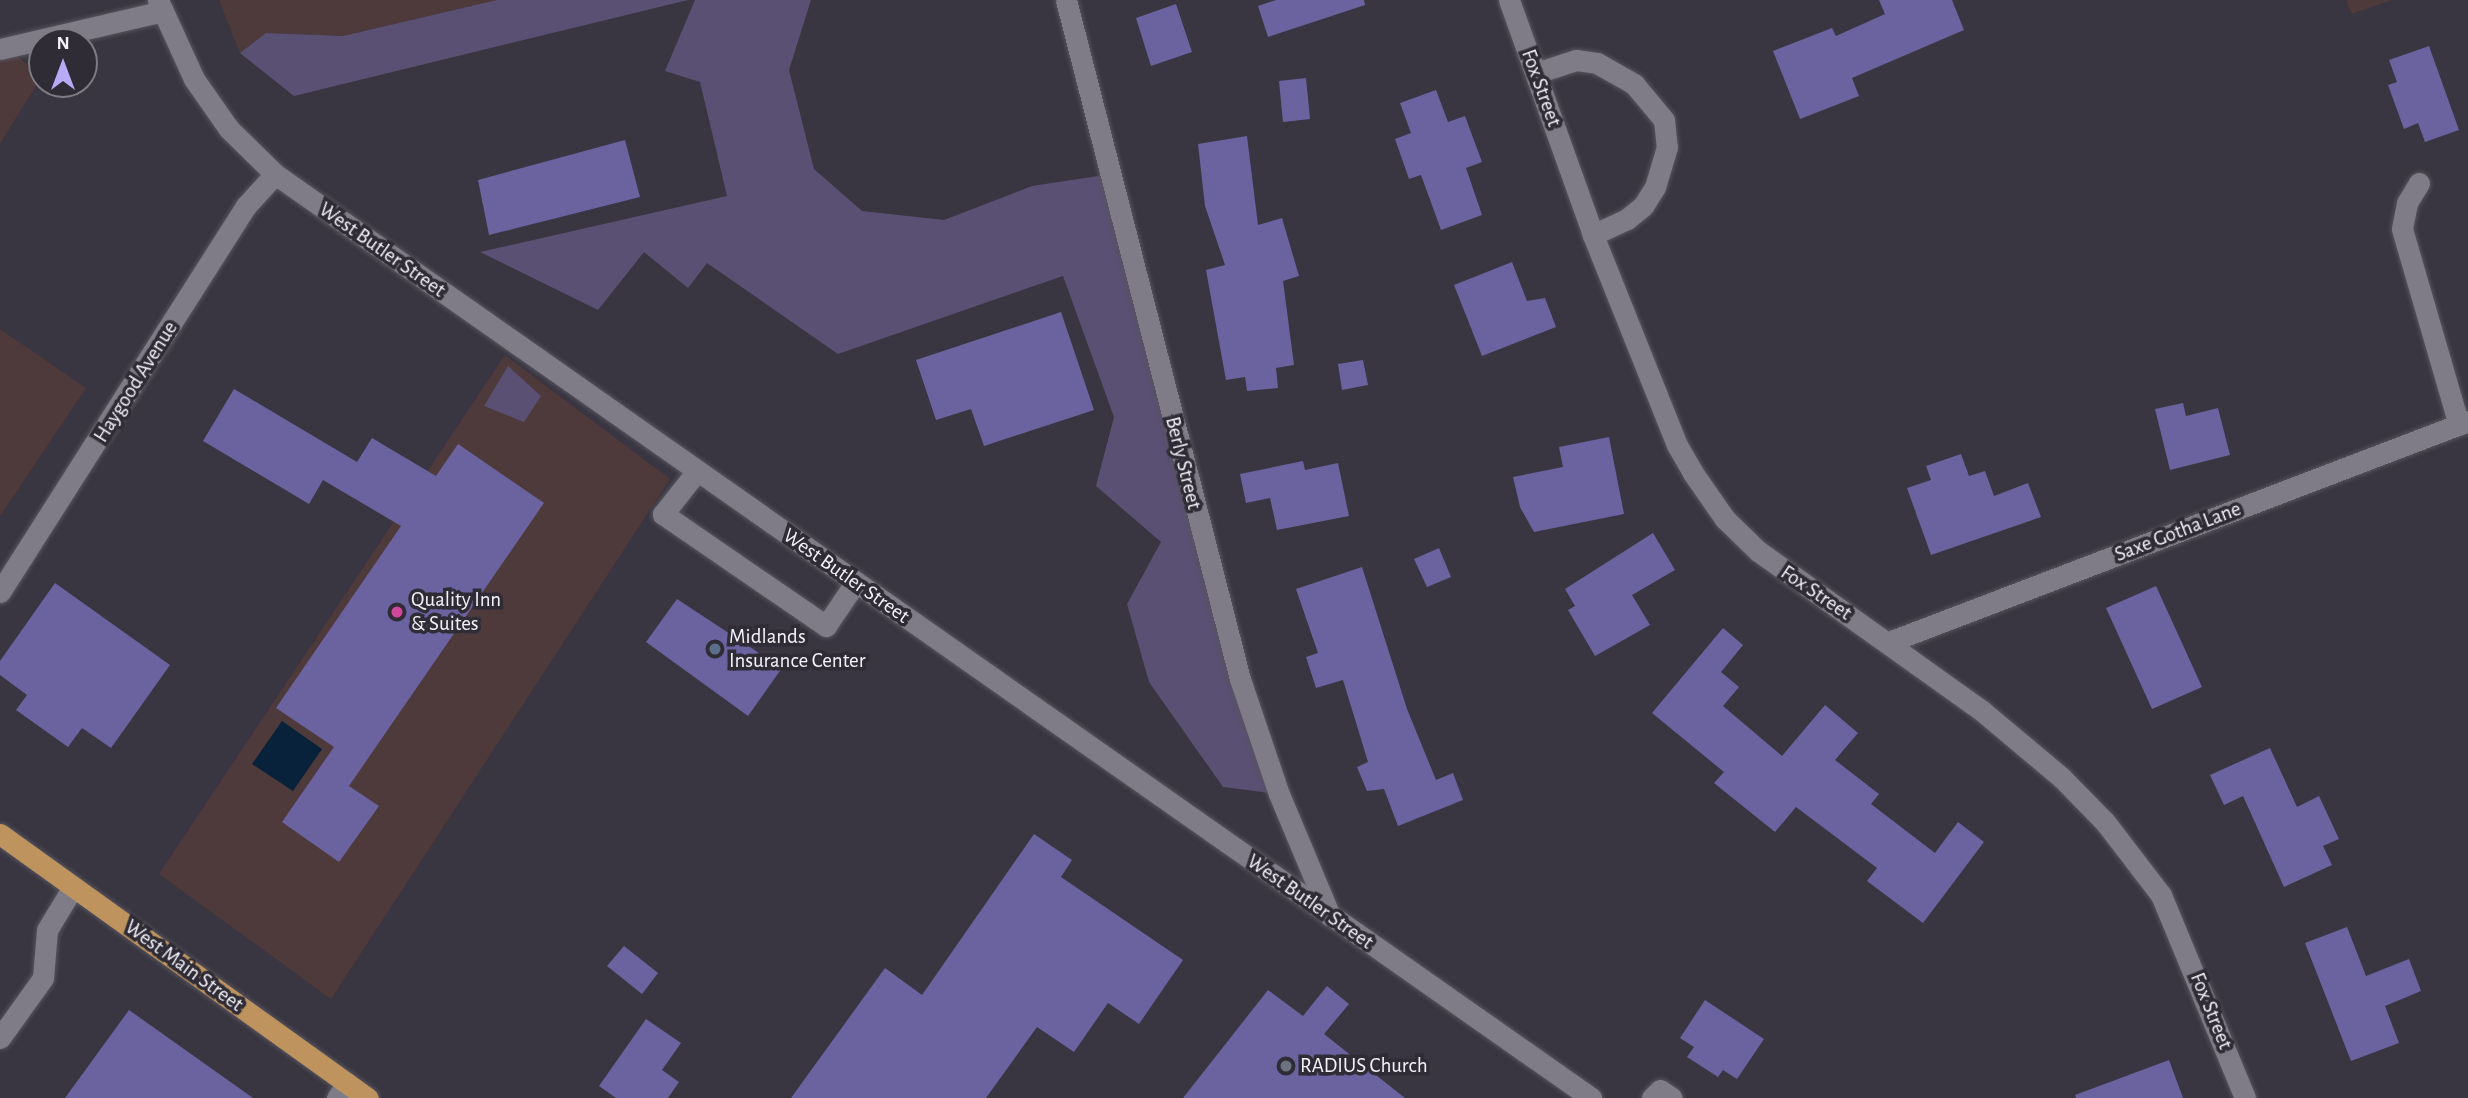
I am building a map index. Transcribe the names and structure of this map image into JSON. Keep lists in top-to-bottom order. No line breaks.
{"streets":{"main road":["West Main Street"],"street":["Fox Street","West Butler Street","Haygood Avenue","Berly Street","Saxe Gotha Lane"]},"crossings":[["Fox Street","Saxe Gotha Lane"],["West Butler Street","Haygood Avenue"],["West Butler Street","Berly Street"]],"places":["Quality Inn & Suites","Midlands Insurance Center","RADIUS Church"],"north":"top"}
